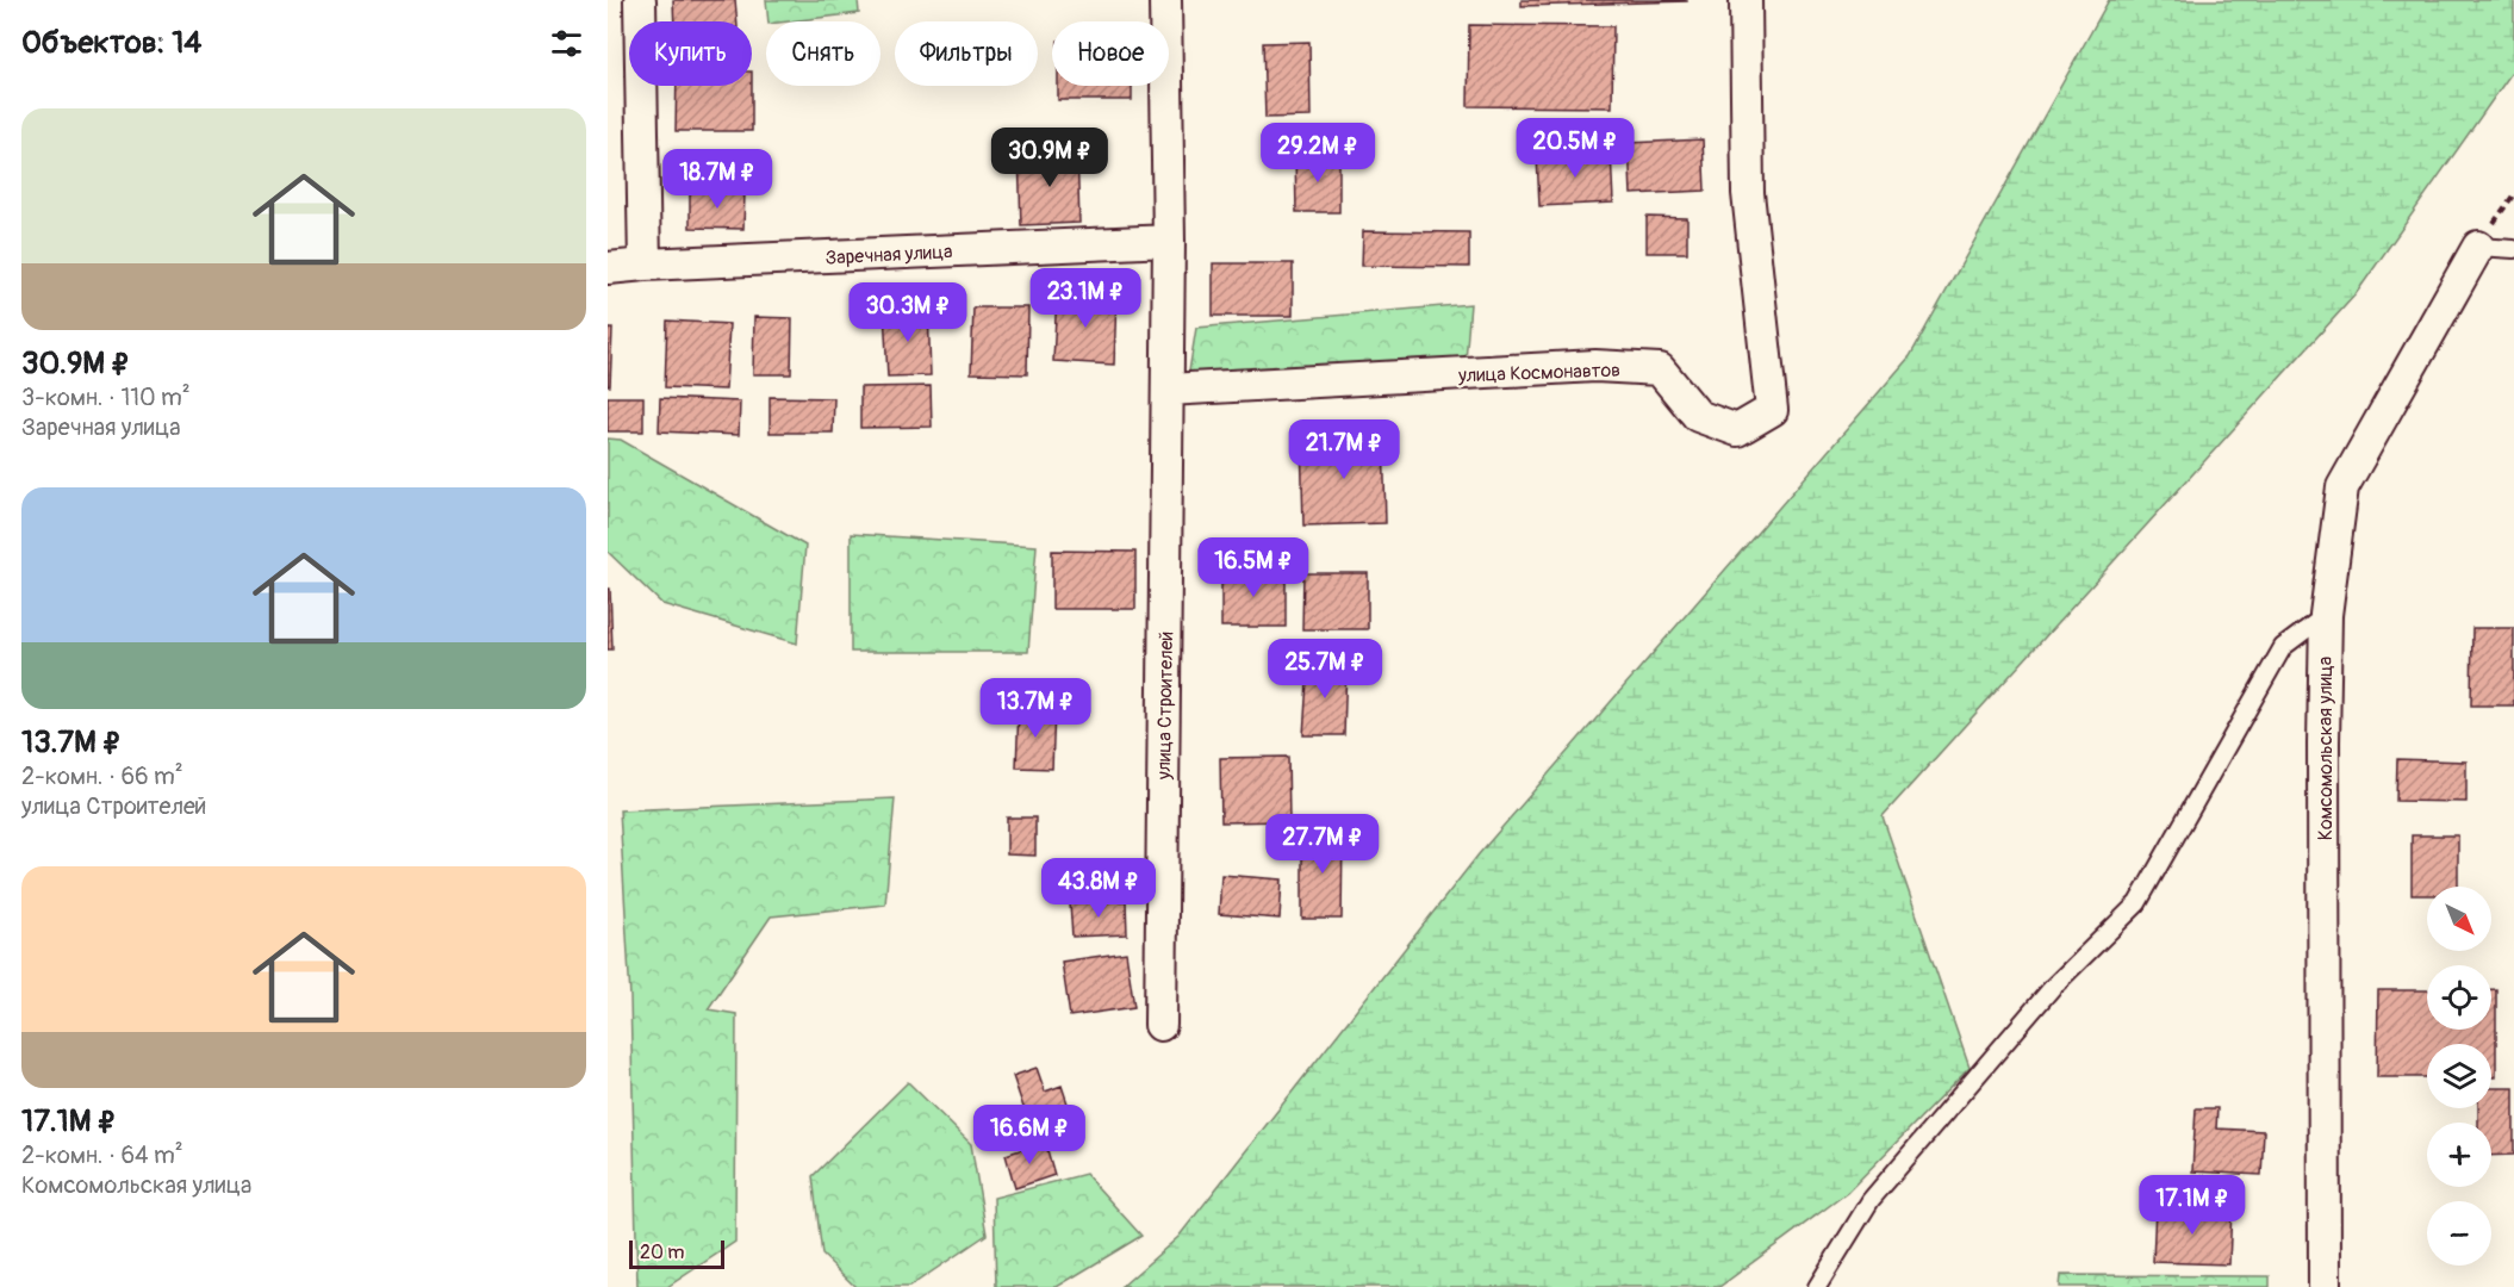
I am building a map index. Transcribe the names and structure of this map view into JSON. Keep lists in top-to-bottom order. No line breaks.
{"streets":{"street":["Заречная улица","улица Космонавтов","улица Строителей","Комсомольская улица"]},"crossings":[["Заречная улица","улица Строителей"],["улица Космонавтов","улица Строителей"]],"scale_bar":"20 m","north":"bottom right","page":{"heading":"Объектов: 14","chip":["Купить","Снять","Фильтры","Новое"],"list":[{"name":"30.9M ₽","note":"3-комн. · 110 m² · Заречная улица"},{"name":"13.7M ₽","note":"2-комн. · 66 m² · улица Строителей"},{"name":"17.1M ₽","note":"2-комн. · 64 m² · Комсомольская улица"}],"price":["20.5M ₽","29.2M ₽","30.9M ₽","18.7M ₽","23.1M ₽","30.3M ₽","21.7M ₽","16.5M ₽","25.7M ₽","13.7M ₽","27.7M ₽","43.8M ₽","16.6M ₽","17.1M ₽"],"map_buttons":["+","−"],"scale":"20 m"}}
